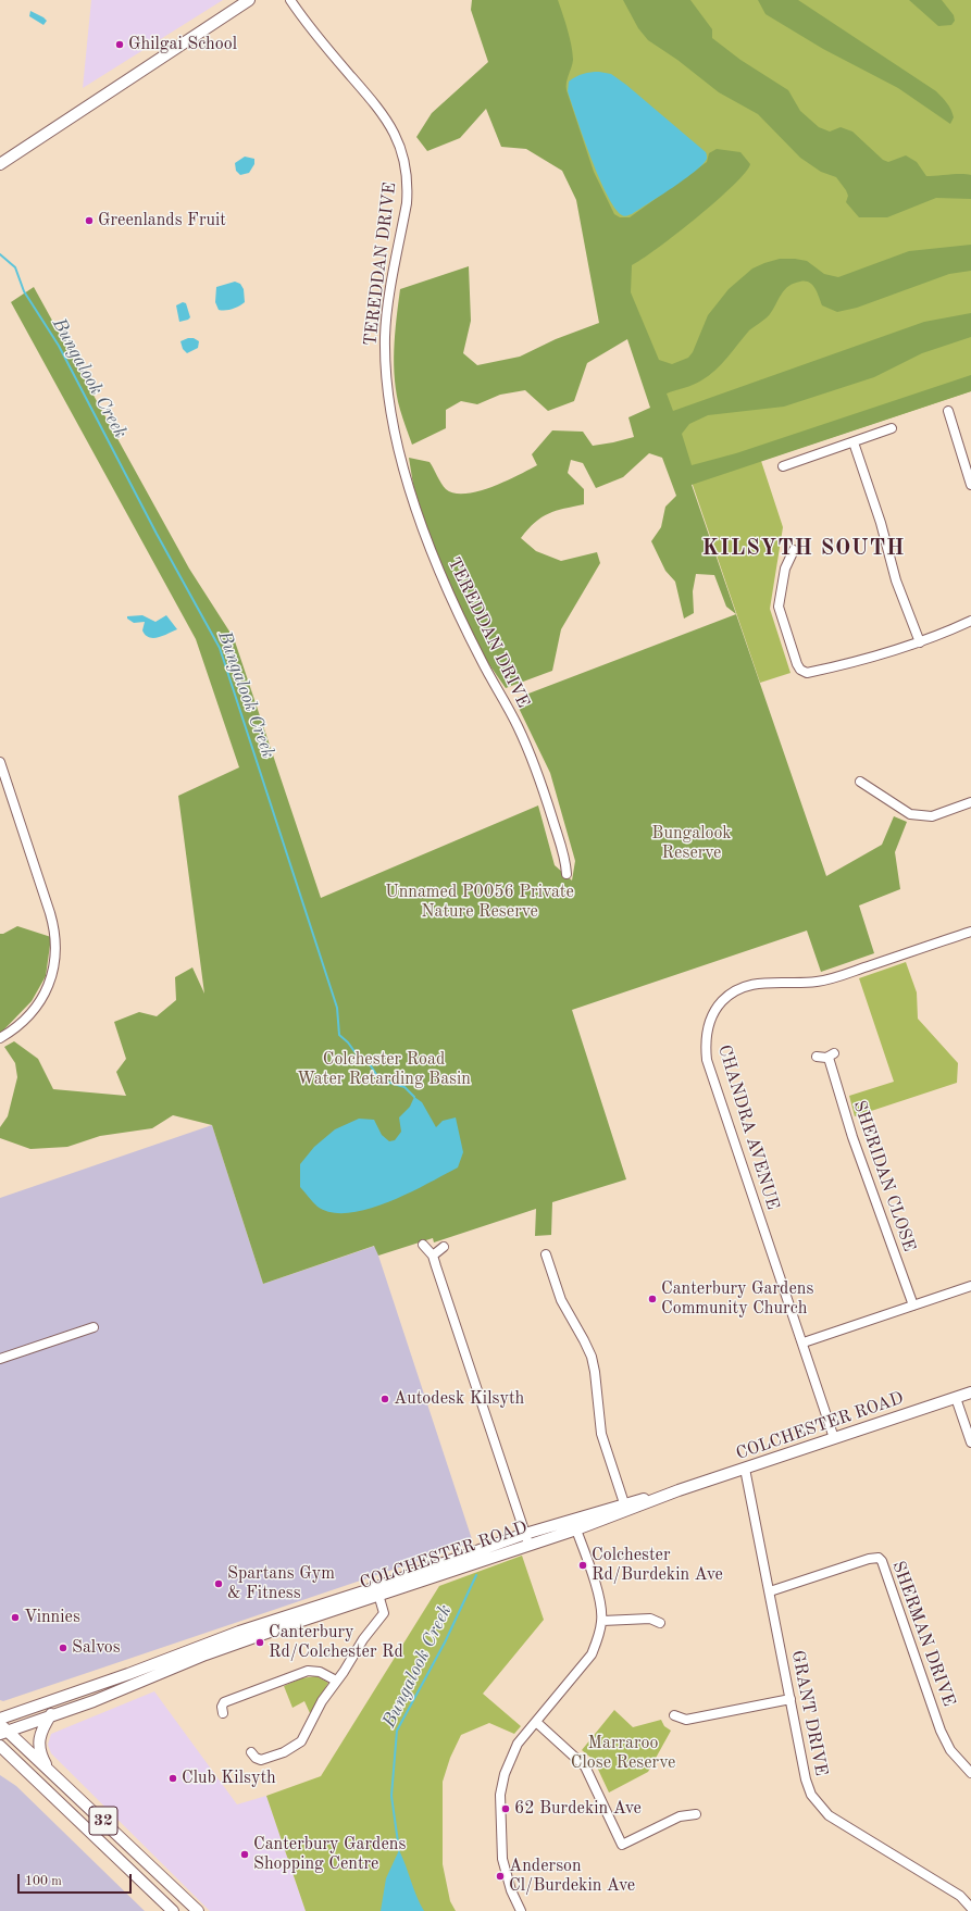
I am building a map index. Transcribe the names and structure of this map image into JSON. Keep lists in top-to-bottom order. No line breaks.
{"streets":{"main road":["COLCHESTER ROAD","32"],"street":["TEREDDAN DRIVE","CHANDRA AVENUE","SHERIDAN CLOSE","SHERMAN DRIVE","GRANT DRIVE"]},"crossings":[["CHANDRA AVENUE","COLCHESTER ROAD"],["COLCHESTER ROAD","GRANT DRIVE"],["COLCHESTER ROAD","32"],["SHERMAN DRIVE","GRANT DRIVE"]],"districts":["KILSYTH SOUTH"],"water":["Bungalook Creek"],"parks":["Bungalook Reserve","Unnamed P0056 Private Nature Reserve","Colchester Road Water Retarding Basin","Marraroo Close Reserve"],"places":["Ghilgai School","Greenlands Fruit","Canterbury Gardens Community Church","Autodesk Kilsyth","Colchester Rd/Burdekin Ave","Spartans Gym & Fitness","Vinnies","Canterbury Rd/Colchester Rd","Salvos","Club Kilsyth","62 Burdekin Ave","Canterbury Gardens Shopping Centre","Anderson Cl/Burdekin Ave"],"scale_bar":"100 m"}
